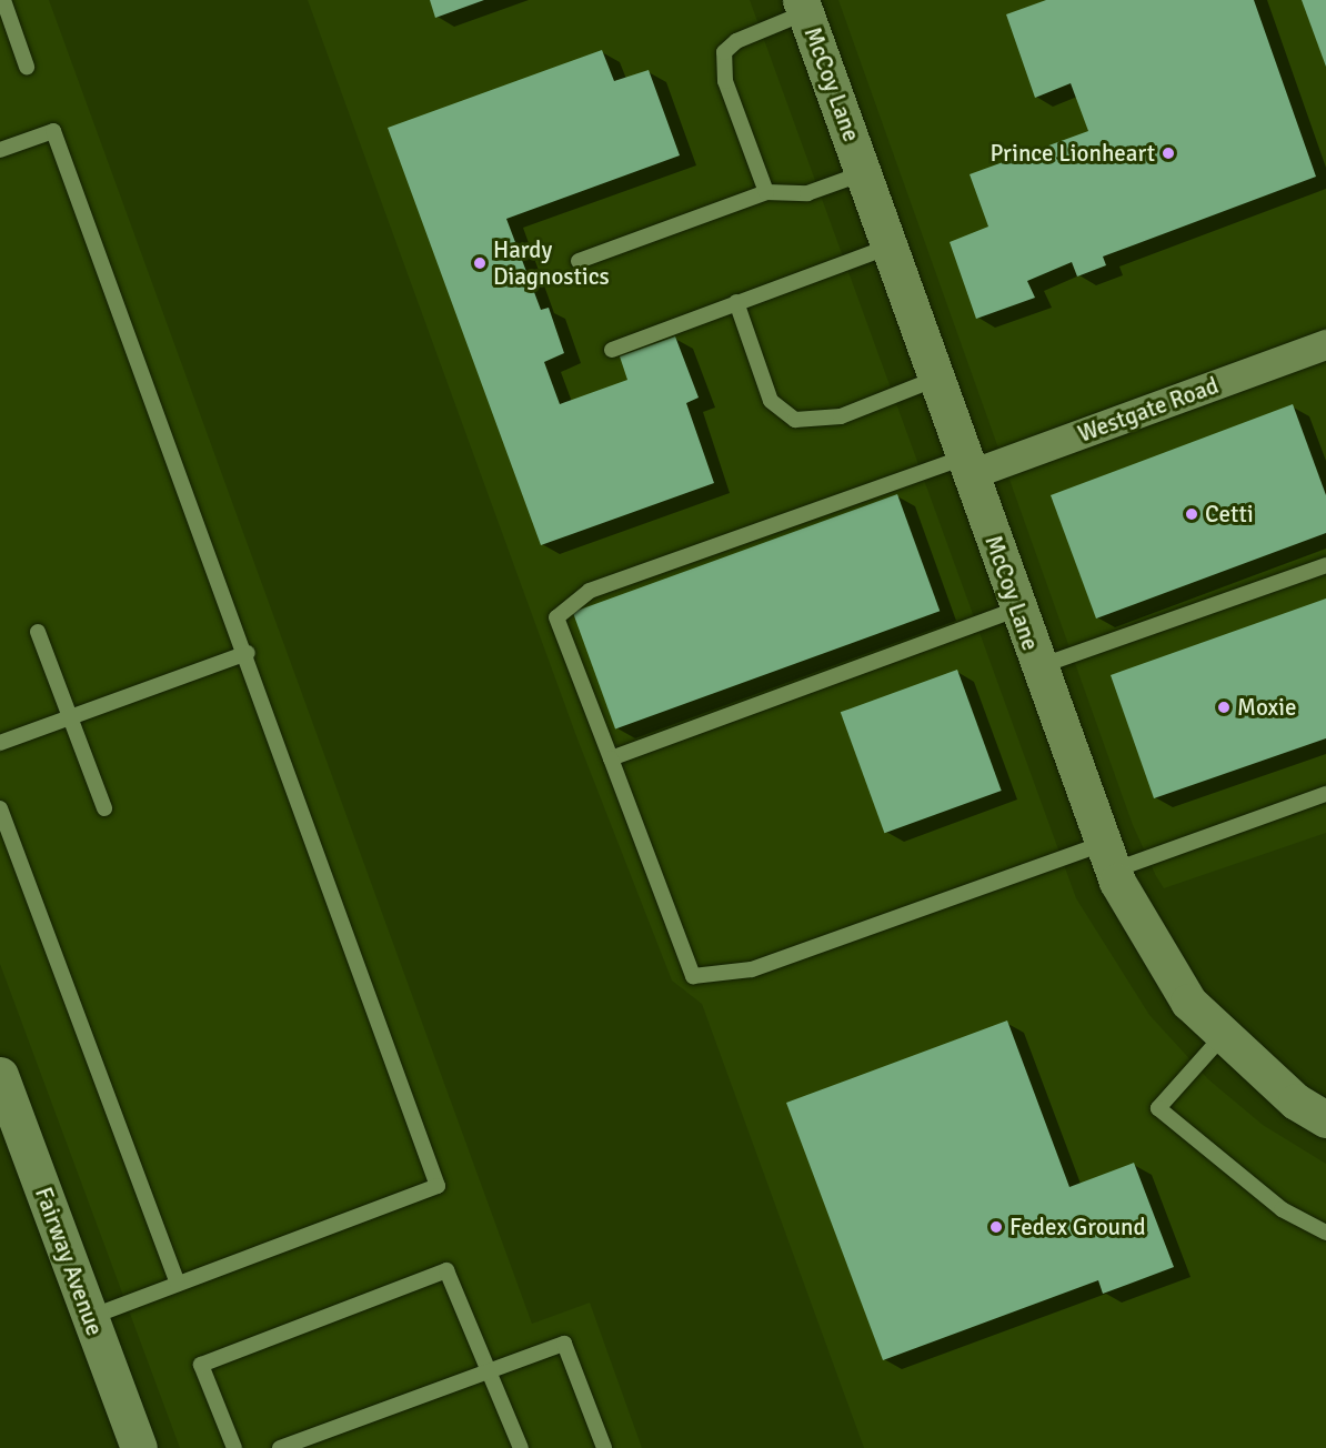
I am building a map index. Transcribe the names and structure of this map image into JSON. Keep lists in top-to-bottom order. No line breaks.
{"streets":{"street":["McCoy Lane","Westgate Road","Fairway Avenue"]},"crossings":[["McCoy Lane","Westgate Road"]],"places":["Prince Lionheart","Hardy Diagnostics","Cetti","Moxie","Fedex Ground"]}
